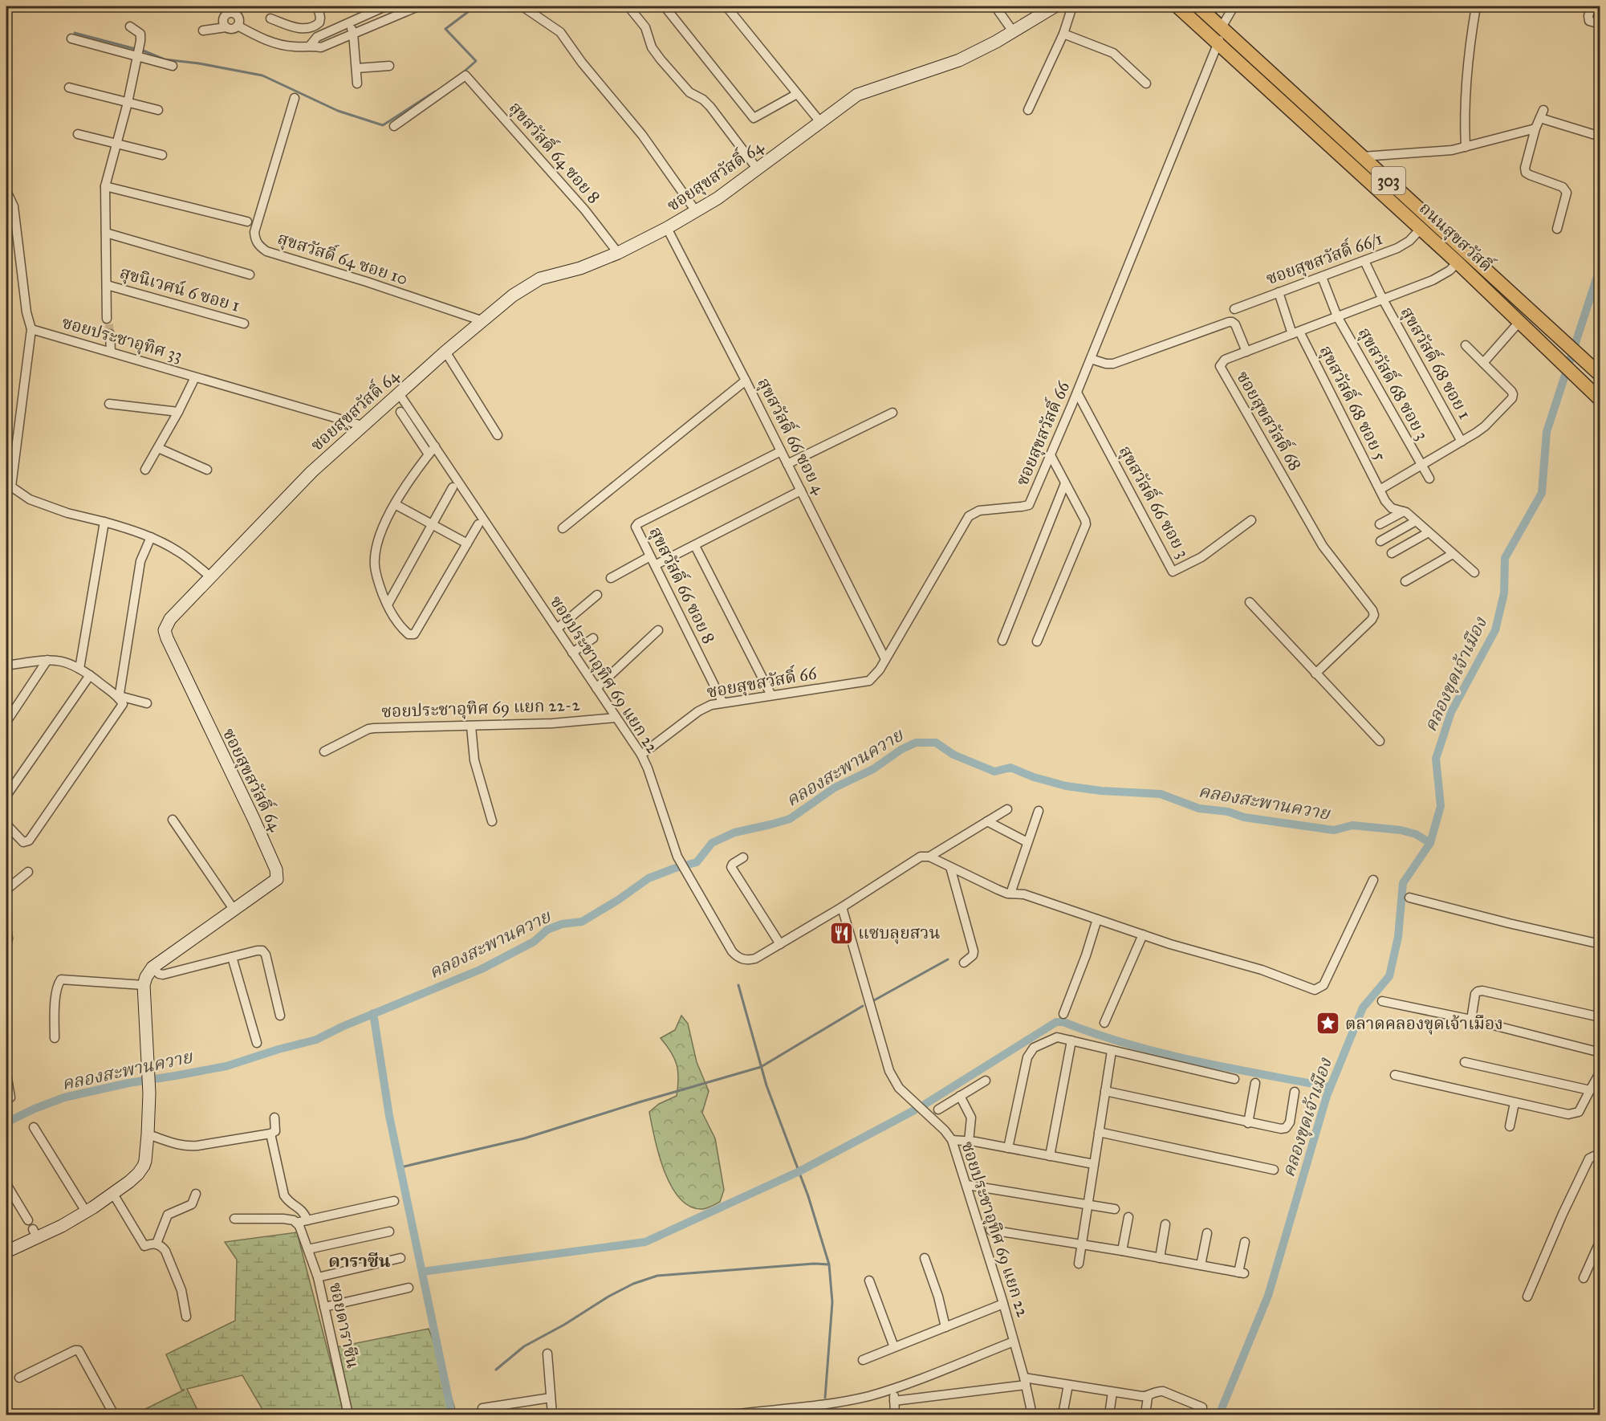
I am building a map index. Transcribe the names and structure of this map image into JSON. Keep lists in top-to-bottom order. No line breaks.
{"streets":{"main road":["303","ถนนสุขสวัสดิ์"],"street":["สุขสวัสดิ์ 64 ซอย 8","ซอยสุขสวัสดิ์ 64","สุขสวัสดิ์ 64 ซอย 10","ซอยสุขสวัสดิ์ 66/1","สุขนิเวศน์ 6 ซอย 1","ซอยประชาอุทิศ 33","สุขสวัสดิ์ 68 ซอย 1","สุขสวัสดิ์ 68 ซอย 3","สุขสวัสดิ์ 68 ซอย 5","ซอยสุขสวัสดิ์ 68","ซอยสุขสวัสดิ์ 66","สุขสวัสดิ์ 66 ซอย 4","สุขสวัสดิ์ 66 ซอย 3","สุขสวัสดิ์ 66 ซอย 8","ซอยประชาอุทิศ 69 แยก 22","ซอยประชาอุทิศ 69 แยก 22-2","ซอยดาราซีน"]},"crossings":[["สุขสวัสดิ์ 64 ซอย 8","ซอยสุขสวัสดิ์ 64"],["ซอยสุขสวัสดิ์ 64","สุขสวัสดิ์ 64 ซอย 10"],["ซอยสุขสวัสดิ์ 64","ซอยประชาอุทิศ 33"],["ซอยสุขสวัสดิ์ 64","สุขสวัสดิ์ 66 ซอย 4"],["ซอยสุขสวัสดิ์ 64","ซอยประชาอุทิศ 69 แยก 22"],["ถนนสุขสวัสดิ์","ซอยสุขสวัสดิ์ 66/1"],["ถนนสุขสวัสดิ์","ซอยสุขสวัสดิ์ 68"],["ถนนสุขสวัสดิ์","ซอยสุขสวัสดิ์ 66"],["ซอยสุขสวัสดิ์ 66/1","สุขสวัสดิ์ 68 ซอย 1"],["ซอยสุขสวัสดิ์ 66/1","สุขสวัสดิ์ 68 ซอย 3"],["ซอยสุขสวัสดิ์ 66/1","สุขสวัสดิ์ 68 ซอย 5"],["สุขสวัสดิ์ 68 ซอย 1","ซอยสุขสวัสดิ์ 68"],["สุขสวัสดิ์ 68 ซอย 3","ซอยสุขสวัสดิ์ 68"],["สุขสวัสดิ์ 68 ซอย 5","ซอยสุขสวัสดิ์ 68"],["ซอยสุขสวัสดิ์ 66","สุขสวัสดิ์ 66 ซอย 4"],["ซอยสุขสวัสดิ์ 66","สุขสวัสดิ์ 66 ซอย 3"],["ซอยสุขสวัสดิ์ 66","สุขสวัสดิ์ 66 ซอย 8"],["ซอยสุขสวัสดิ์ 66","ซอยประชาอุทิศ 69 แยก 22"],["สุขสวัสดิ์ 66 ซอย 4","สุขสวัสดิ์ 66 ซอย 8"],["ซอยประชาอุทิศ 69 แยก 22","ซอยประชาอุทิศ 69 แยก 22-2"]],"districts":["ดาราซีน"],"water":["คลองขุดเจ้าเมือง","คลองสะพานควาย"],"places":{"restaurant":["แซบลุยสวน"],"place":["ตลาดคลองขุดเจ้าเมือง"]}}
